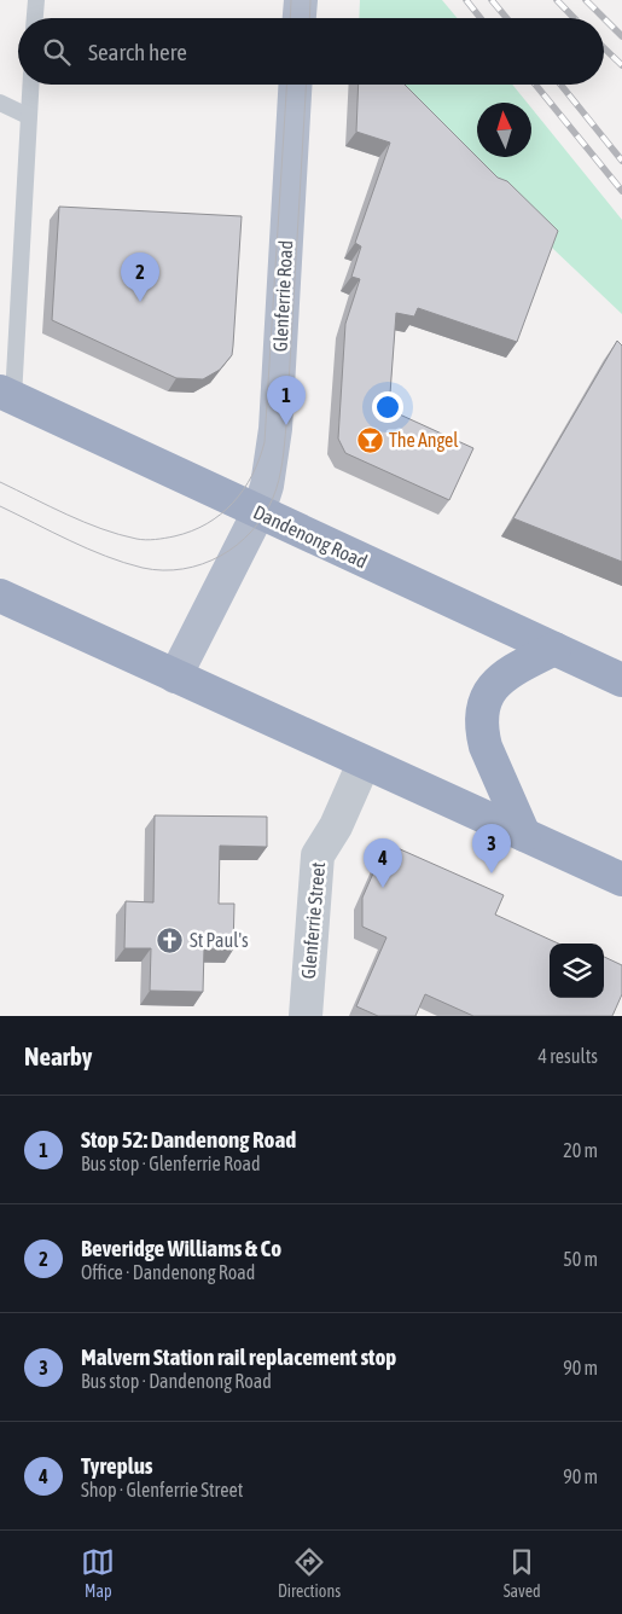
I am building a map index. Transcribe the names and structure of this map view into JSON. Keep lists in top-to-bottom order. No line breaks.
{"streets":{"highway":["Dandenong Road"],"main road":["Glenferrie Road"],"street":["Glenferrie Street"]},"crossings":[["Glenferrie Road","Dandenong Road"]],"places":{"bar":["The Angel"],"church":["St Paul's"]},"north":"top","page":{"search":"Search here","pins":["2","1","3","4"],"heading":["Nearby","4 results"],"list":[{"mark":"1","name":"Stop 52: Dandenong Road","note":"Bus stop · Glenferrie Road","value":"20 m"},{"mark":"2","name":"Beveridge Williams & Co","note":"Office · Dandenong Road","value":"50 m"},{"mark":"3","name":"Malvern Station rail replacement stop","note":"Bus stop · Dandenong Road","value":"90 m"},{"mark":"4","name":"Tyreplus","note":"Shop · Glenferrie Street","value":"90 m"}],"nav":["Map","Directions","Saved"]}}
